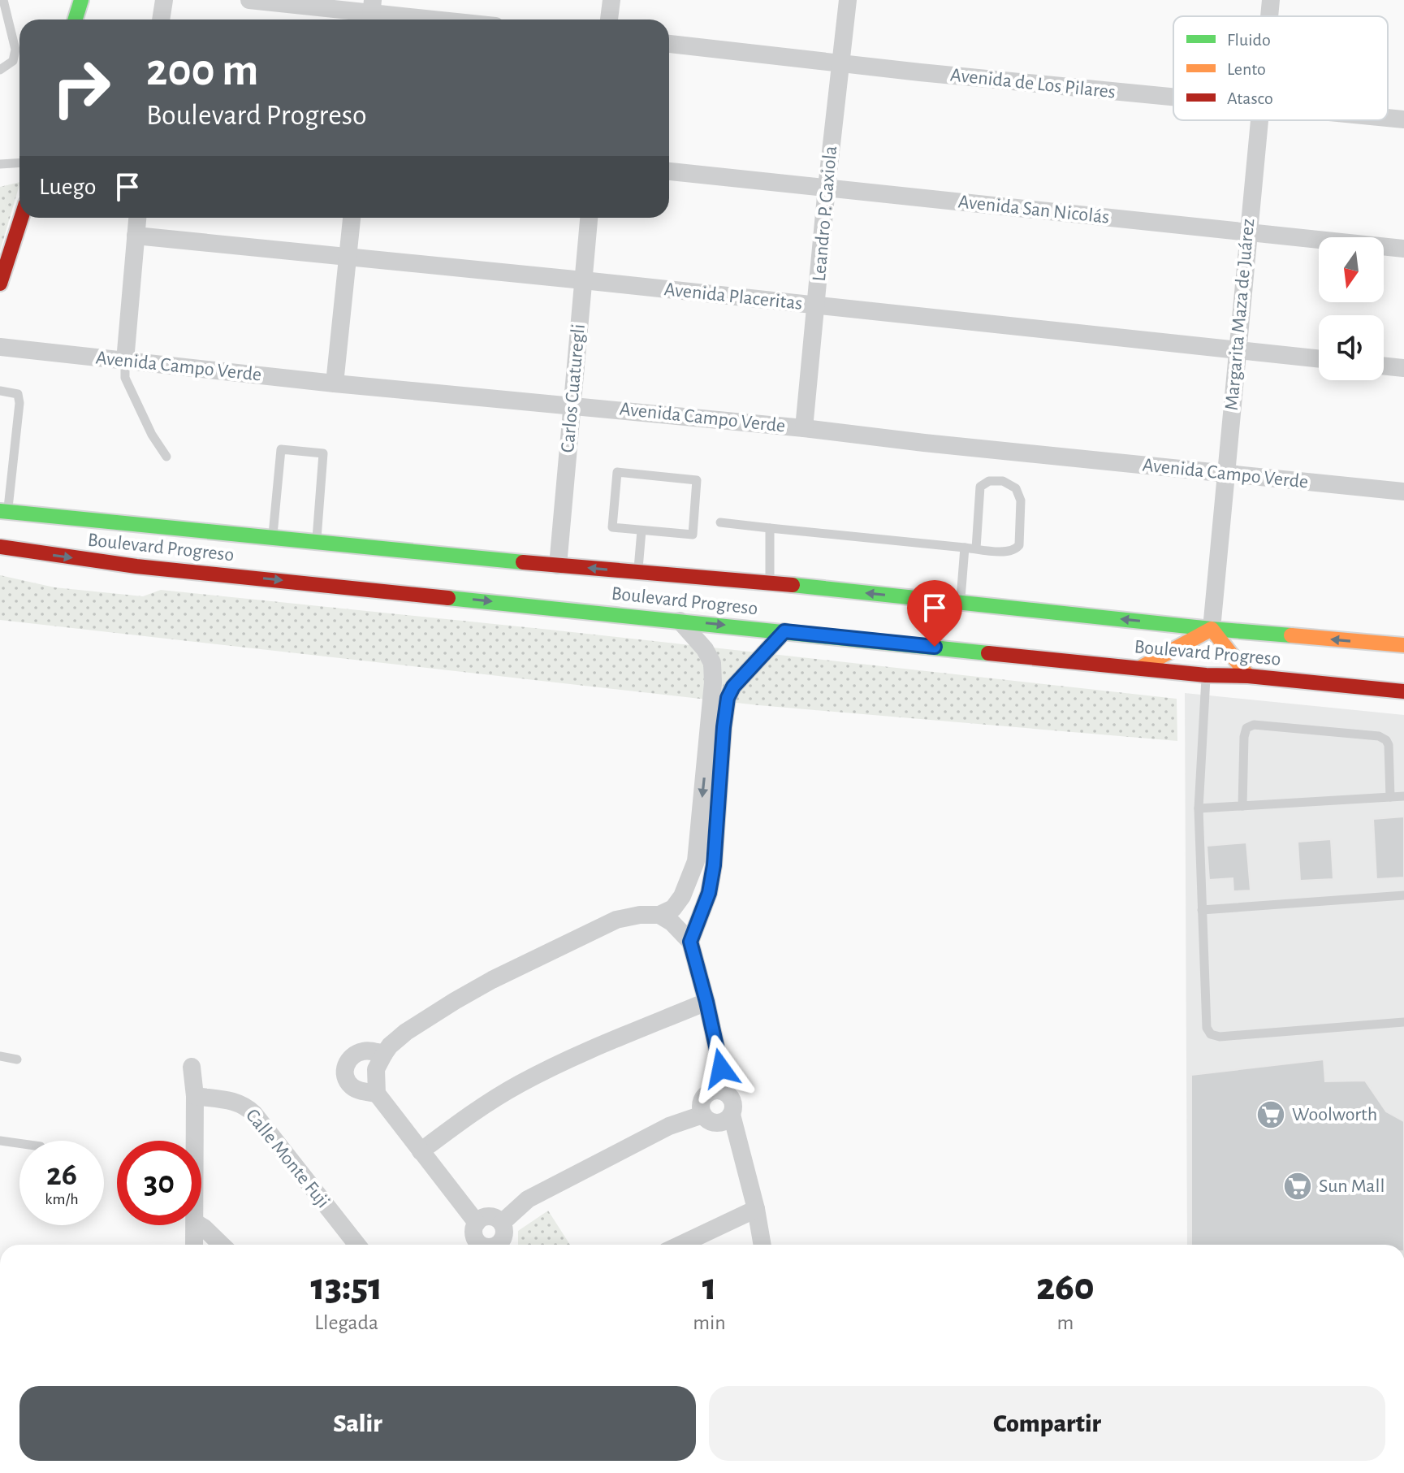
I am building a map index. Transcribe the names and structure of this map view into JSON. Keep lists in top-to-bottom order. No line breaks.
{"streets":{"main road":["Boulevard Progreso"],"street":["Avenida de Los Pilares","Avenida San Nicolás","Leandro P. Gaxiola","Avenida Placeritas","Margarita Maza de Juárez","Avenida Campo Verde","Carlos Cuaturegli","Calle Monte Fuji"]},"crossings":[["Avenida de Los Pilares","Leandro P. Gaxiola"],["Avenida San Nicolás","Leandro P. Gaxiola"],["Avenida San Nicolás","Margarita Maza de Juárez"],["Leandro P. Gaxiola","Avenida Placeritas"],["Leandro P. Gaxiola","Avenida Campo Verde"],["Avenida Placeritas","Margarita Maza de Juárez"],["Avenida Placeritas","Carlos Cuaturegli"],["Margarita Maza de Juárez","Avenida Campo Verde"],["Margarita Maza de Juárez","Boulevard Progreso"],["Avenida Campo Verde","Carlos Cuaturegli"],["Carlos Cuaturegli","Boulevard Progreso"]],"places":{"supermarket":["Woolworth","Sun Mall"]},"legend":["Fluido","Lento","Atasco"],"north":"bottom","page":{"turn":["200 m","Boulevard Progreso"],"then":"Luego","speed":"26 km/h","limit":"30","eta":["13:51","Llegada","1","min","260","m"],"buttons":["Salir","Compartir"]}}
